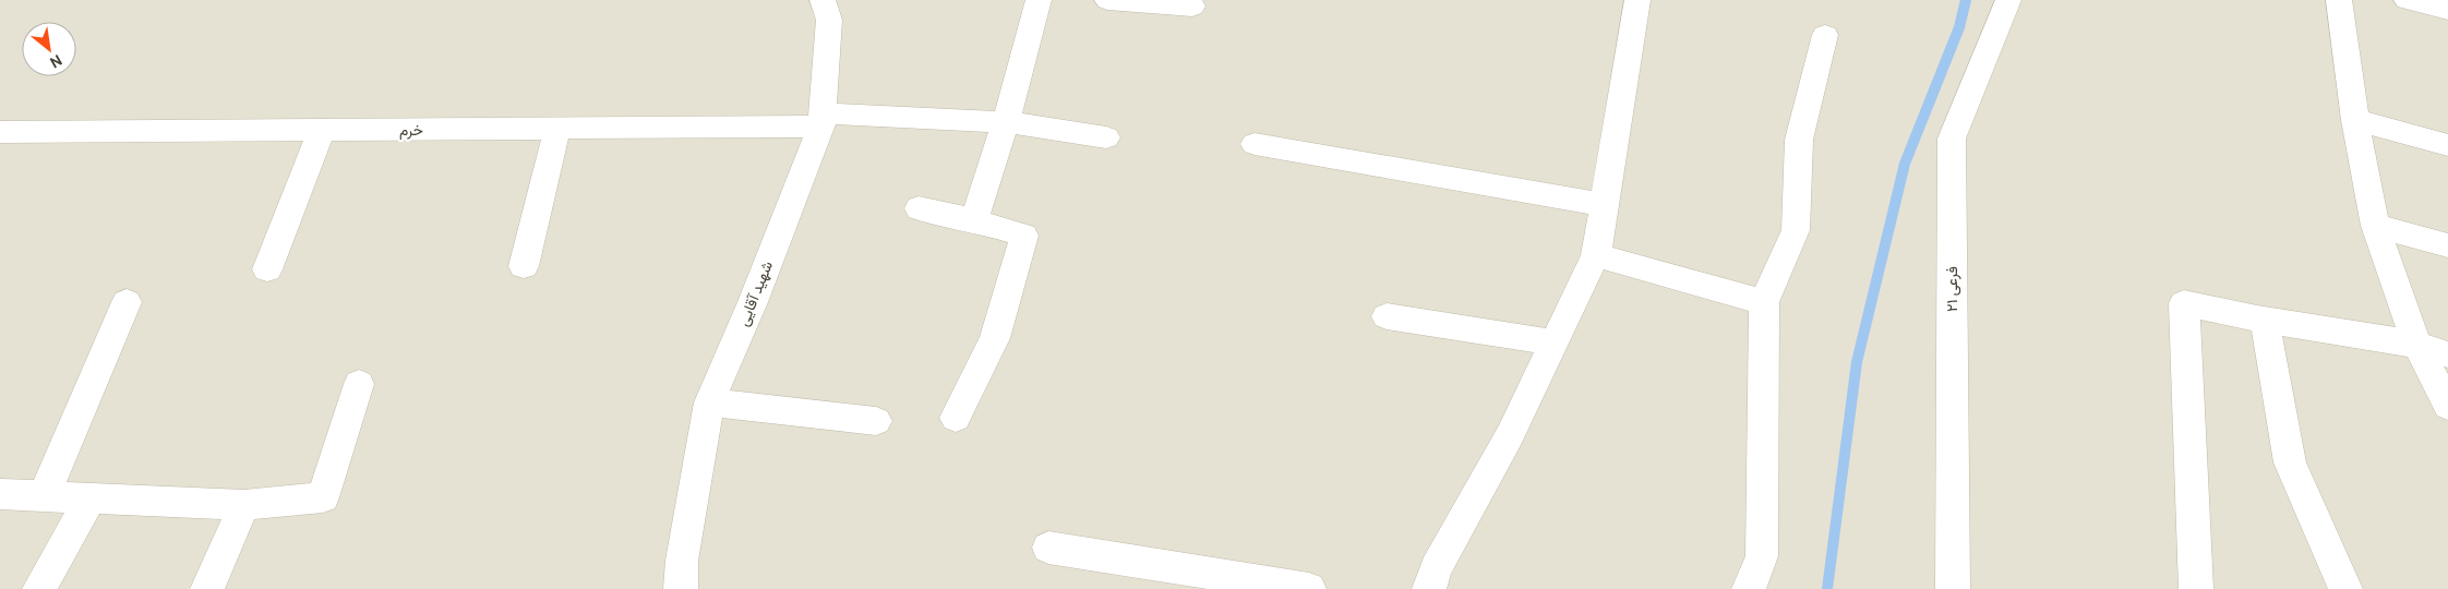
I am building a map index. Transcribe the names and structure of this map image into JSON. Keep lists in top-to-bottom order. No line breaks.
{"streets":{"street":["خرم","فرعی ۲۱","شهید آقایی"]},"crossings":[["خرم","شهید آقایی"]],"north":"bottom right"}
